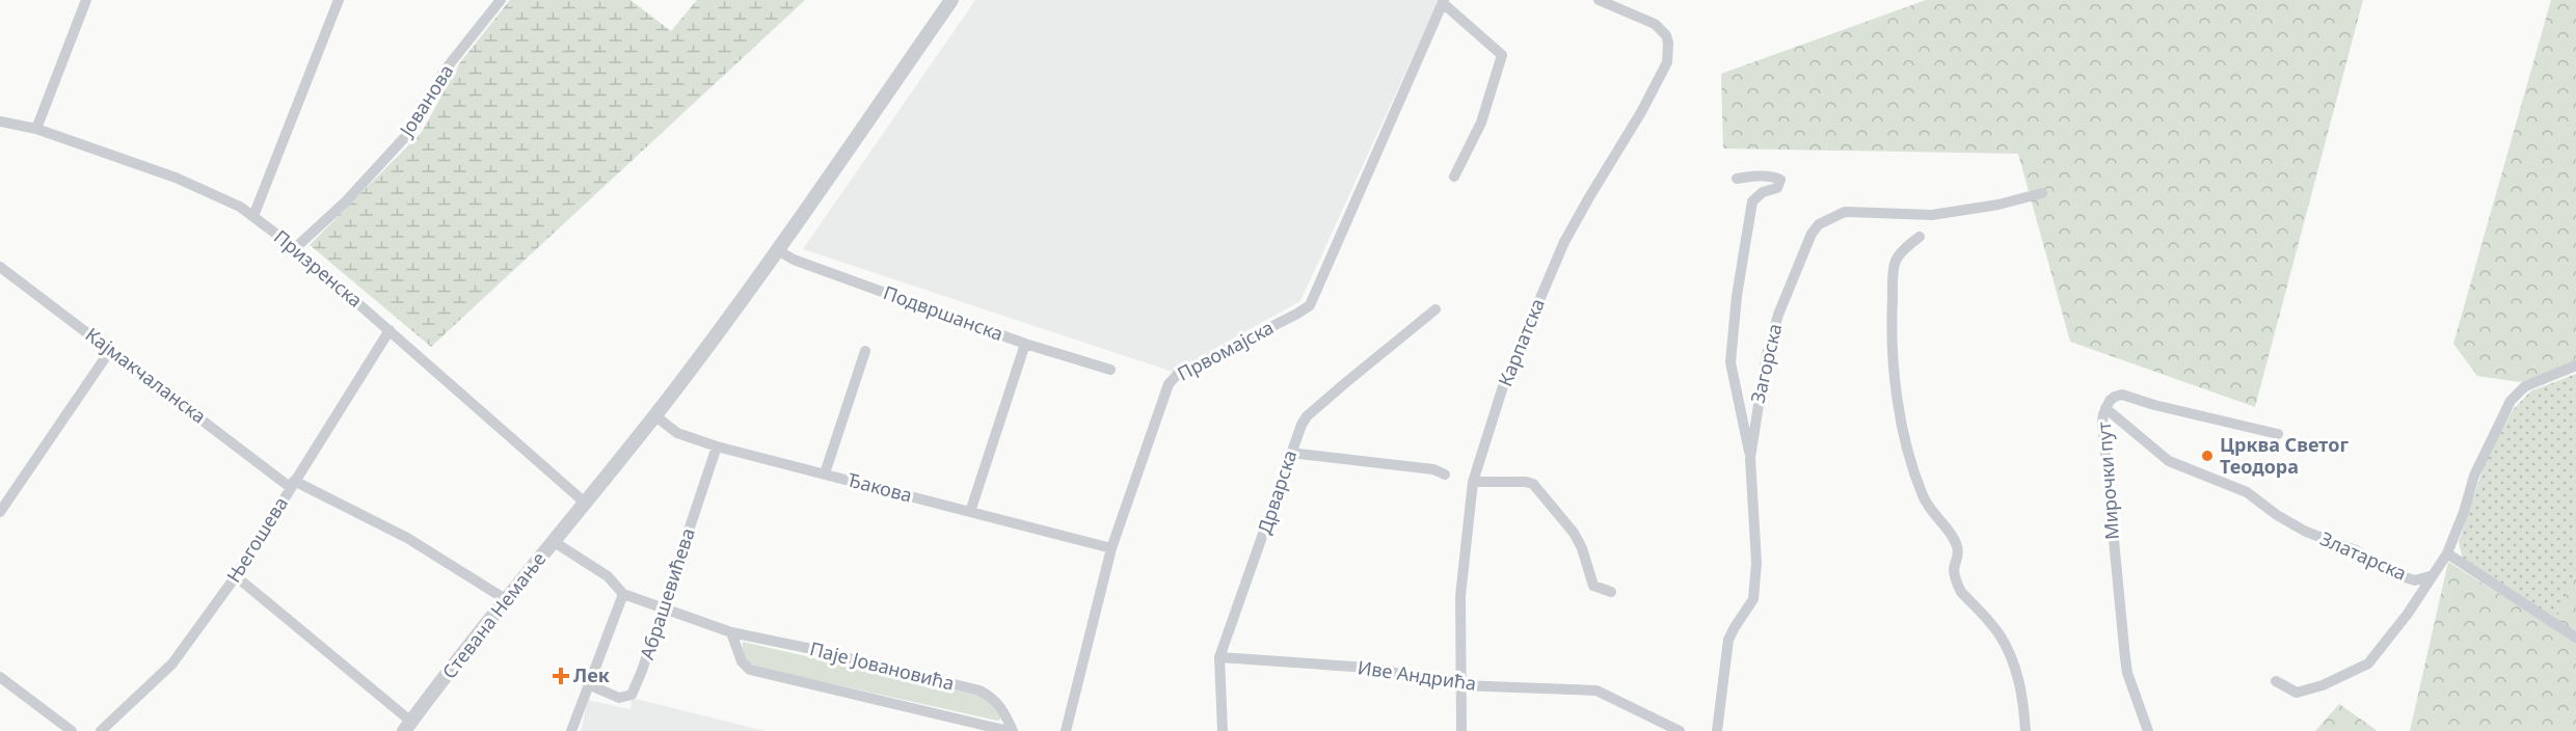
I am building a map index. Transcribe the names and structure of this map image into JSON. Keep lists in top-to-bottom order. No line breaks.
{"streets":{"street":["Јованова","Призренска","Подвршанска","Карпатска","Првомајска","Загорска","Кајмакчаланска","Мирочки пут","Ђакова","Дрварска","Његошева","Златарска","Абрашевићева","Стевана Немање","Паје Јовановића","Иве Андрића"]},"crossings":[["Јованова","Призренска"],["Призренска","Његошева"],["Призренска","Стевана Немање"],["Карпатска","Иве Андрића"],["Првомајска","Ђакова"],["Кајмакчаланска","Његошева"],["Кајмакчаланска","Стевана Немање"],["Мирочки пут","Златарска"],["Ђакова","Абрашевићева"],["Дрварска","Иве Андрића"],["Абрашевићева","Паје Јовановића"],["Стевана Немање","Паје Јовановића"]],"places":{"other":["Црква Светог Теодора"],"health":["Лек"]}}
